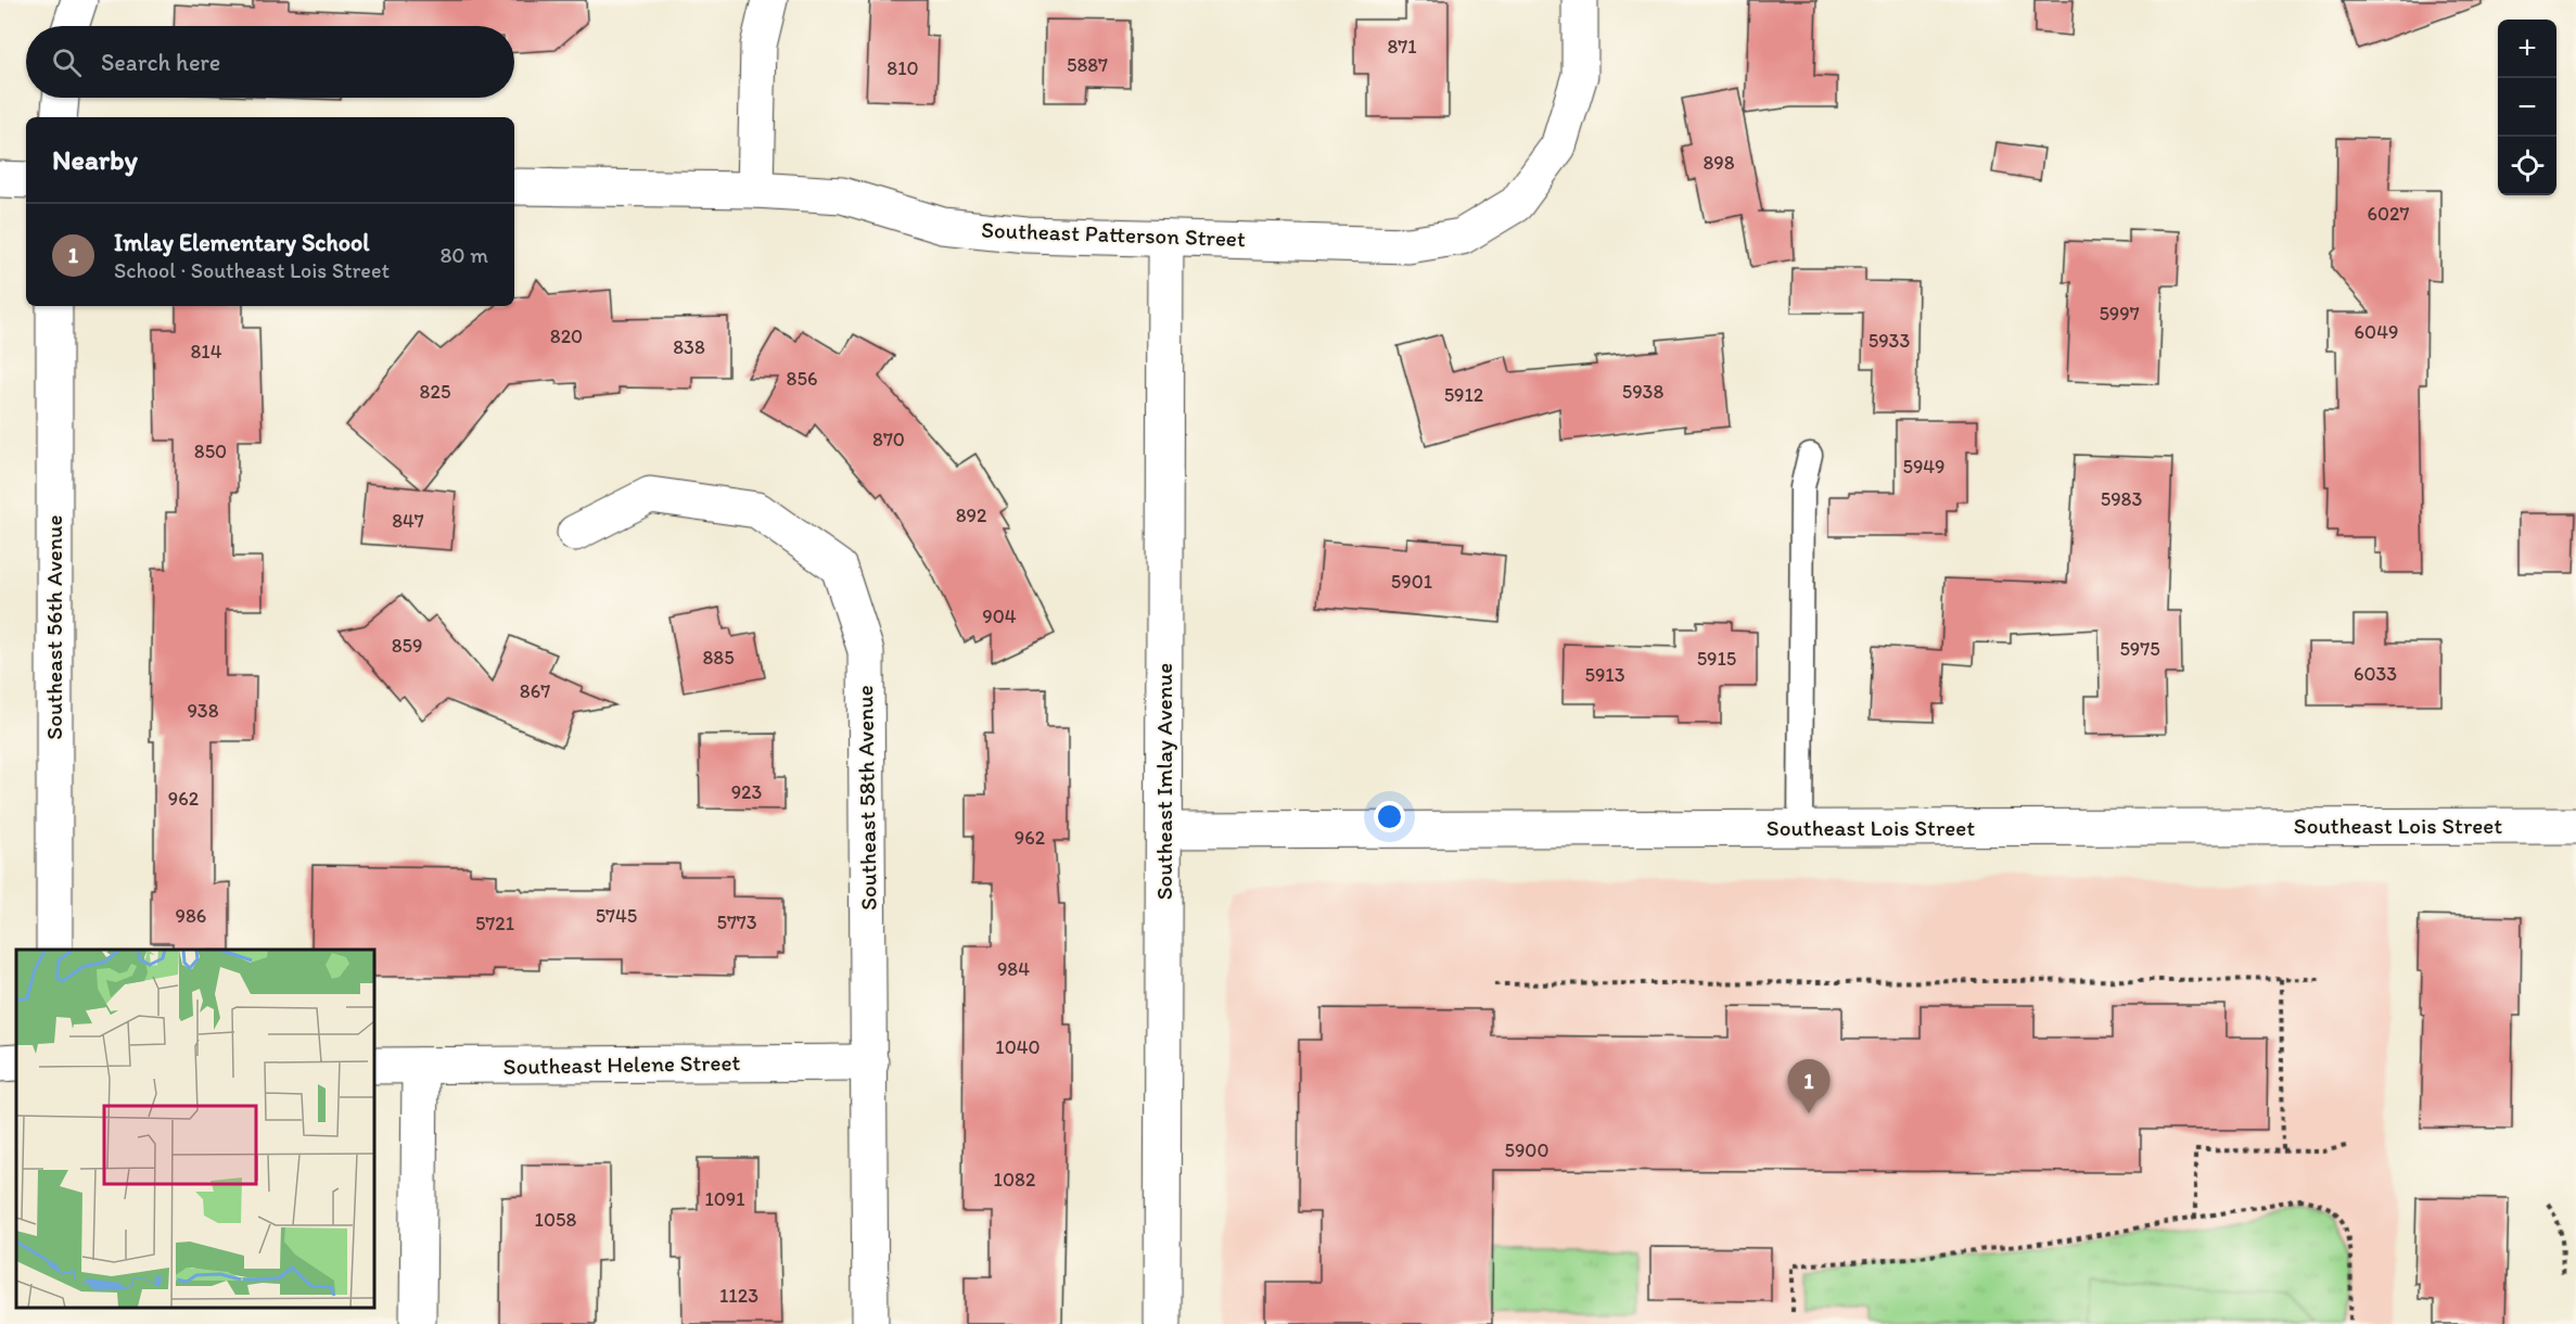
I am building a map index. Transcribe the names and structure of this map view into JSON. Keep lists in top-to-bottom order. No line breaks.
{"streets":{"street":["Southeast Patterson Street","Southeast 56th Avenue","Southeast Imlay Avenue","Southeast 58th Avenue","Southeast Lois Street","Southeast Helene Street"]},"crossings":[["Southeast Patterson Street","Southeast Imlay Avenue"],["Southeast Imlay Avenue","Southeast Lois Street"],["Southeast 58th Avenue","Southeast Helene Street"]],"house_numbers":["871","5887","810","898","6027","5997","6049","820","5933","838","814","856","825","5938","5912","870","850","5949","5983","892","847","5901","904","859","5975","885","5915","6033","5913","867","938","923","962","962","986","5745","5773","5721","984","1040","5900","1082","1091","1058","1123"],"page":{"map_buttons":["+","−"],"search":"Search here","heading":"Nearby","list":[{"mark":"1","name":"Imlay Elementary School","note":"School · Southeast Lois Street","value":"80 m"}],"pins":"1"}}
